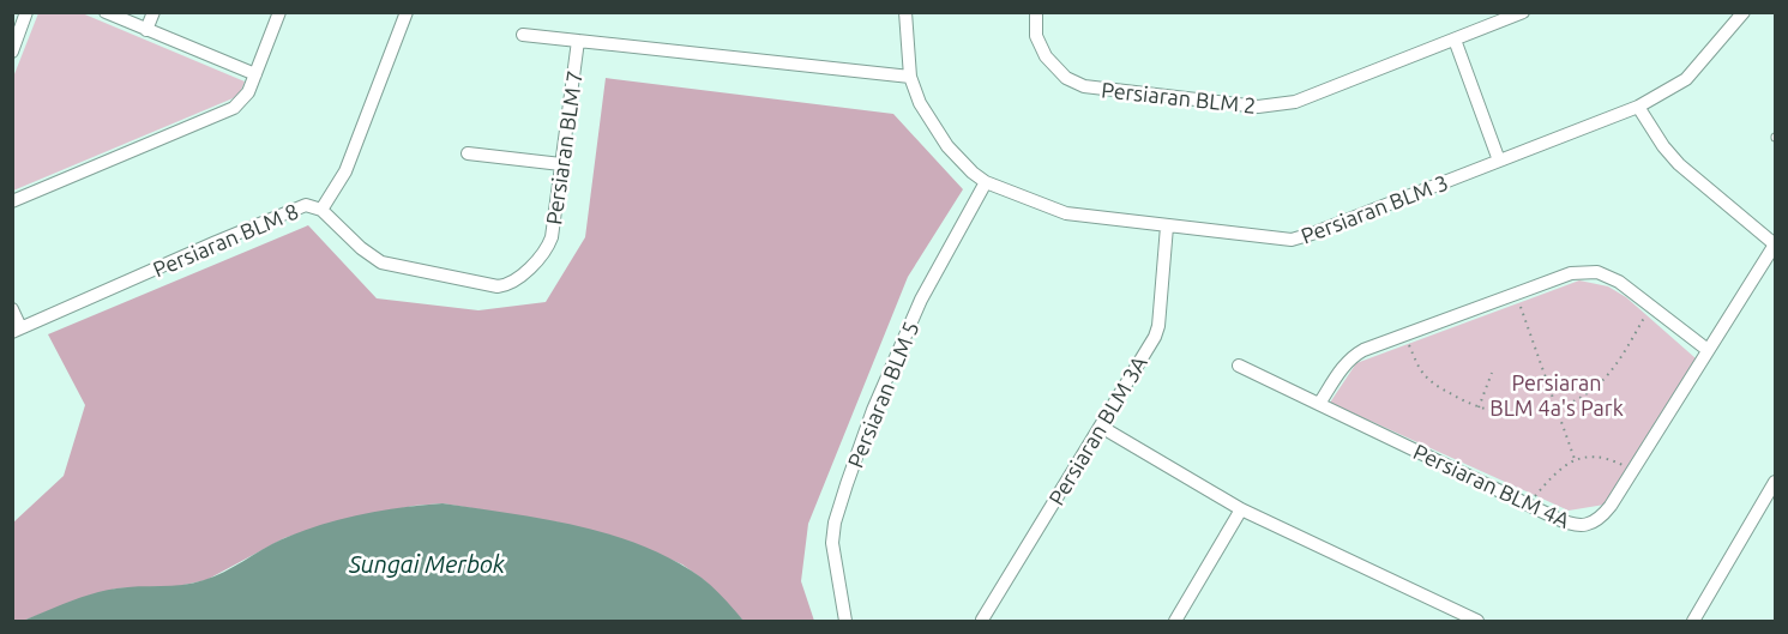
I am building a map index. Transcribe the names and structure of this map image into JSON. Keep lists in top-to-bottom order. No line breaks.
{"streets":{"street":["Persiaran BLM 2","Persiaran BLM 7","Persiaran BLM 3","Persiaran BLM 8","Persiaran BLM 5","Persiaran BLM 3A","Persiaran BLM 4A"]},"crossings":[["Persiaran BLM 7","Persiaran BLM 3"],["Persiaran BLM 7","Persiaran BLM 8"],["Persiaran BLM 3","Persiaran BLM 5"],["Persiaran BLM 3","Persiaran BLM 3A"]],"water":["Sungai Merbok"],"parks":["Persiaran BLM 4a's Park"]}
